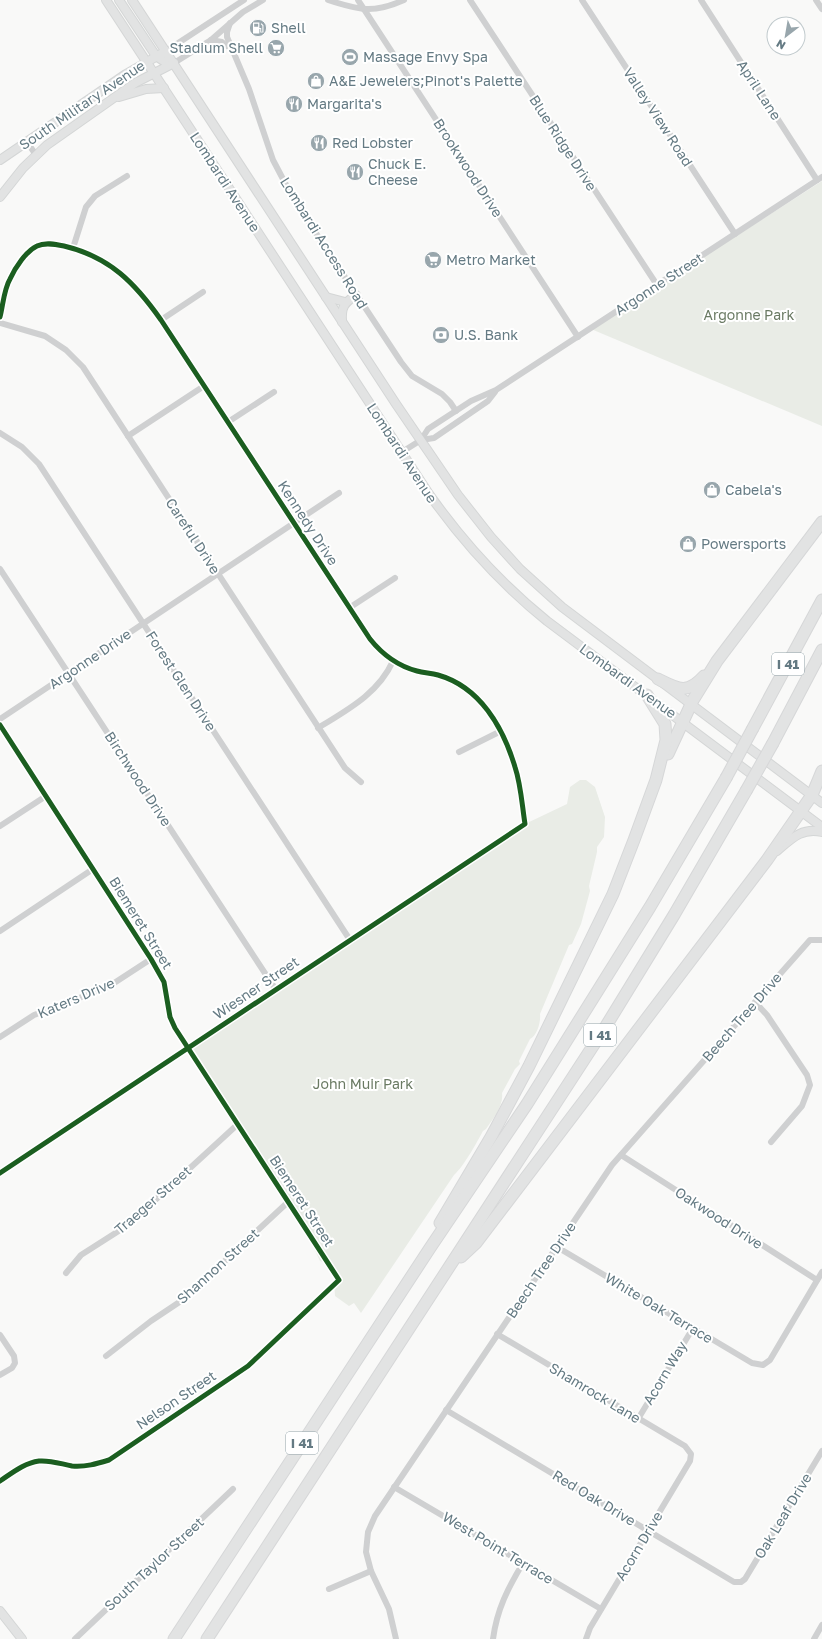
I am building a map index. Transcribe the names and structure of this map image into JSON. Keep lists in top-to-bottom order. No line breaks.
{"streets":{"highway":["I 41"],"main road":["South Military Avenue","Lombardi Avenue"],"street":["April Lane","Valley View Road","Blue Ridge Drive","Brookwood Drive","Lombardi Access Road","Argonne Street","Kennedy Drive","Careful Drive","Argonne Drive","Forest Glen Drive","Birchwood Drive","Biemeret Street","Wiesner Street","Katers Drive","Beech Tree Drive","Traeger Street","Oakwood Drive","Shannon Street","White Oak Terrace","Acorn Way","Shamrock Lane","Nelson Street","Red Oak Drive","Oak Leaf Drive","Acorn Drive","West Point Terrace","South Taylor Street"]},"crossings":[["April Lane","Argonne Street"],["South Military Avenue","Lombardi Avenue"],["Valley View Road","Argonne Street"],["Blue Ridge Drive","Argonne Street"],["Brookwood Drive","Argonne Street"],["Lombardi Avenue","Argonne Street"],["Lombardi Access Road","Argonne Street"],["Kennedy Drive","Argonne Drive"],["Kennedy Drive","Wiesner Street"],["Careful Drive","Argonne Drive"],["Argonne Drive","Forest Glen Drive"],["Argonne Drive","Birchwood Drive"],["Forest Glen Drive","Wiesner Street"],["Birchwood Drive","Wiesner Street"],["Biemeret Street","Wiesner Street"],["Biemeret Street","Katers Drive"],["Biemeret Street","Traeger Street"],["Biemeret Street","Shannon Street"],["Biemeret Street","Nelson Street"],["Beech Tree Drive","Oakwood Drive"],["Beech Tree Drive","White Oak Terrace"],["Beech Tree Drive","Shamrock Lane"],["Beech Tree Drive","Red Oak Drive"],["Beech Tree Drive","West Point Terrace"],["Oakwood Drive","White Oak Terrace"],["White Oak Terrace","Acorn Way"],["Acorn Way","Shamrock Lane"],["Shamrock Lane","Acorn Drive"],["Red Oak Drive","Oak Leaf Drive"],["Red Oak Drive","Acorn Drive"],["Acorn Drive","West Point Terrace"]],"parks":["Argonne Park","John Muir Park"],"places":{"fuel station":["Shell"],"supermarket":["Stadium Shell","Metro Market"],"sports":["Massage Envy Spa"],"shop":["A&E Jewelers;Pinot's Palette","Cabela's","Powersports"],"restaurant":["Margarita's","Red Lobster","Chuck E. Cheese"],"bank":["U.S. Bank"]},"north":"bottom left"}
